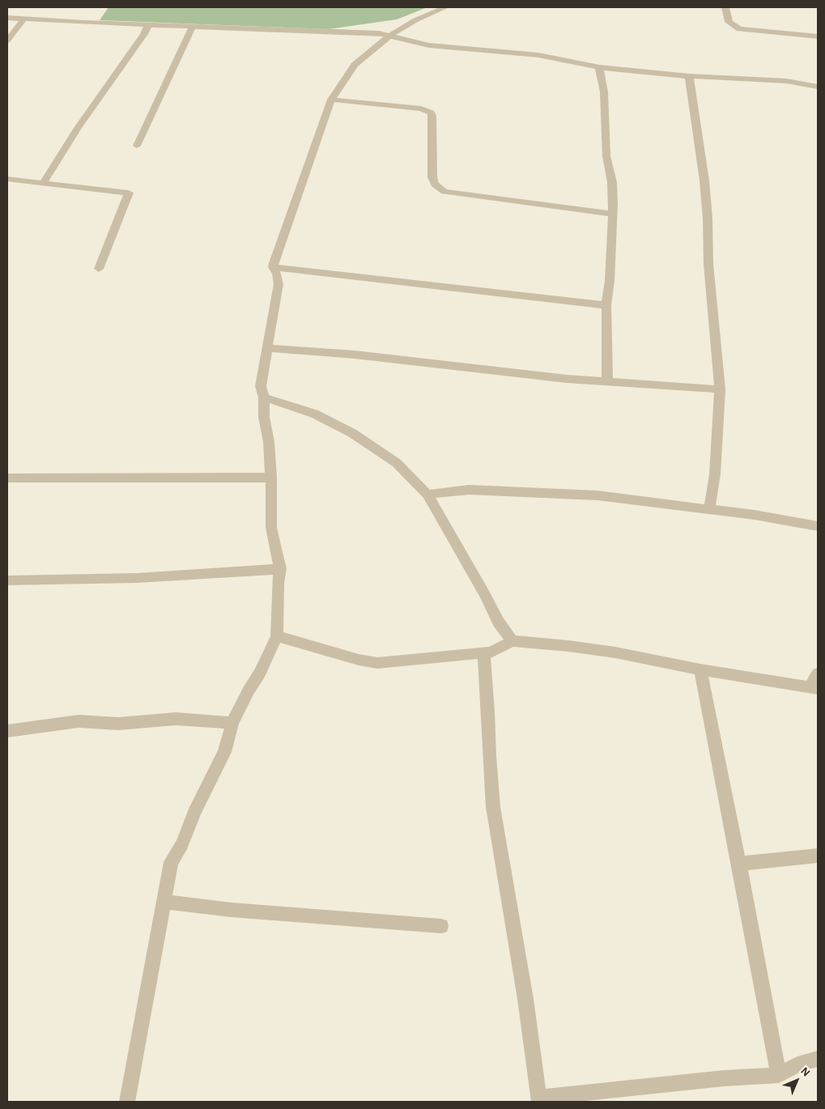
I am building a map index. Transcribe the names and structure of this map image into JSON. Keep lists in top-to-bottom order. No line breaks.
{"north":"top right"}
